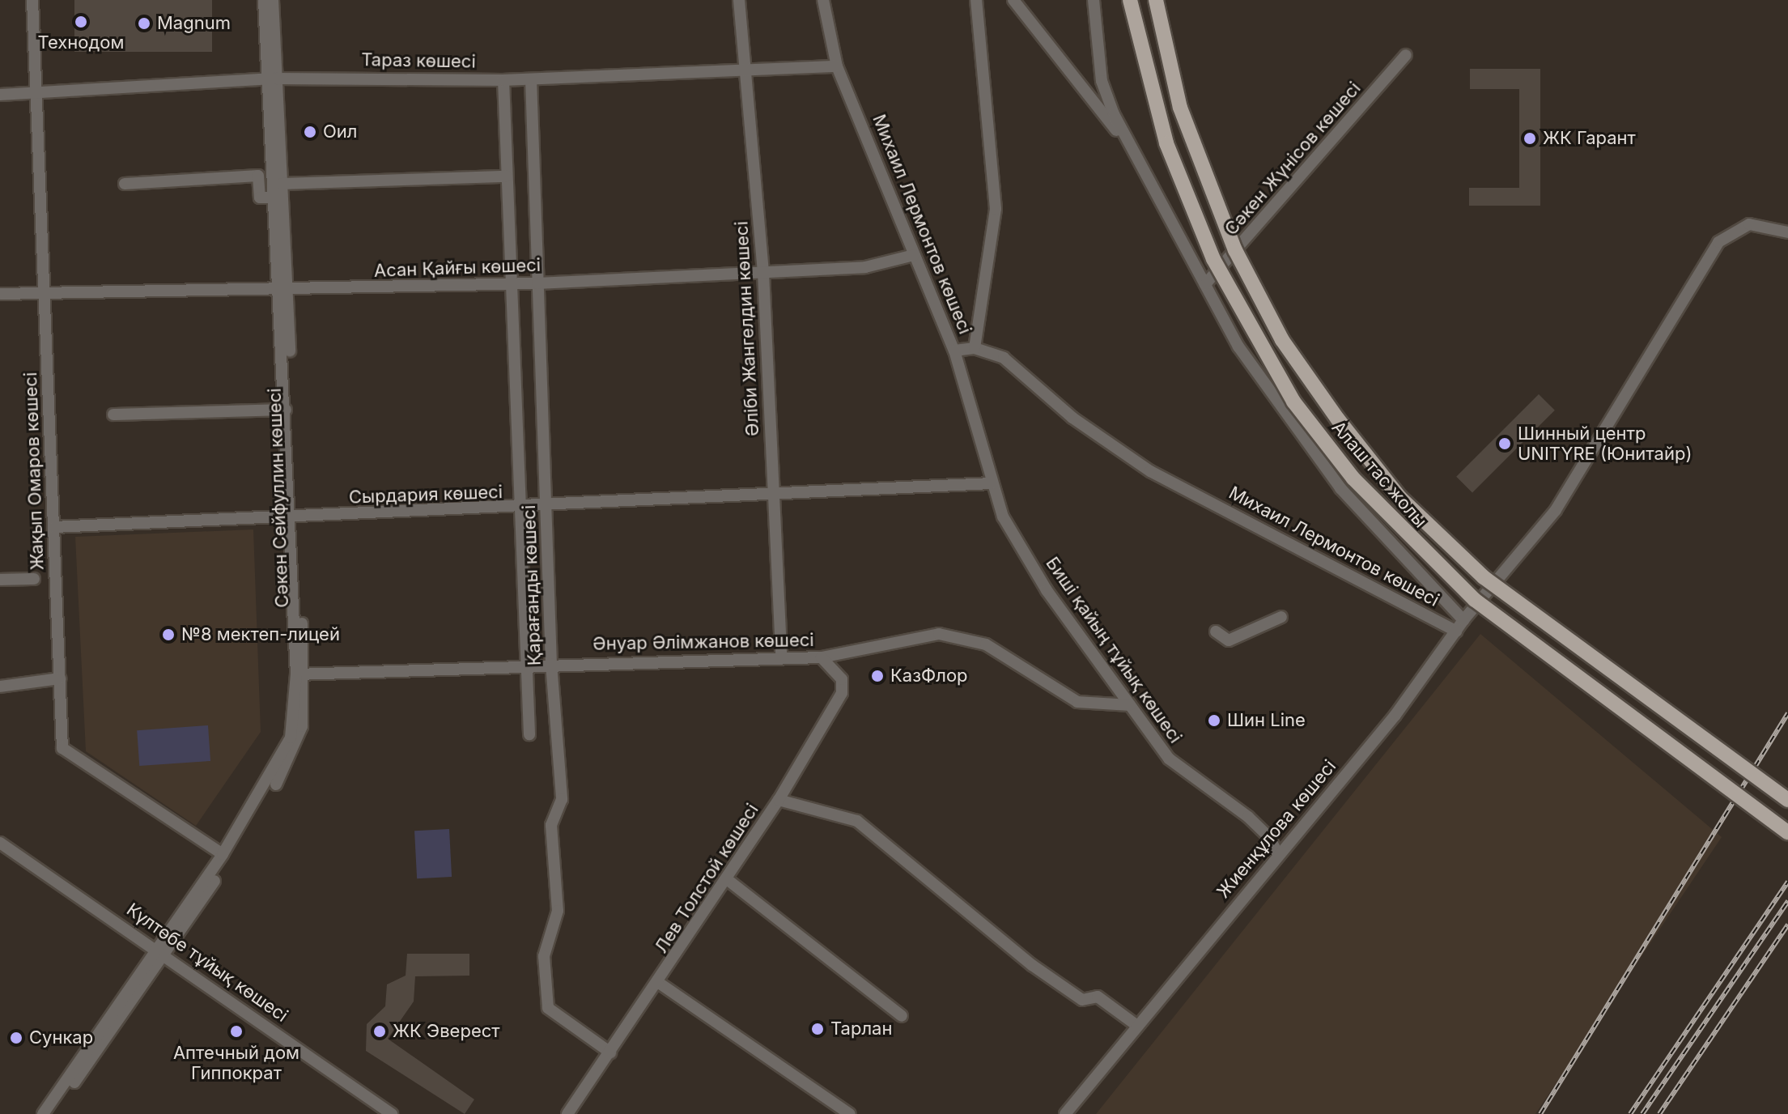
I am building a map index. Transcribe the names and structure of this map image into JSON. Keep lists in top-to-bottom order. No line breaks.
{"streets":{"main road":["Алаш тас жолы"],"street":["Тараз көшесі","Сәкен Жүнісов көшесі","Михаил Лермонтов көшесі","Асан Қайғы көшесі","Әліби Жангелдин көшесі","Жақып Омаров көшесі","Сырдария көшесі","Сәкен Сейфуллин көшесі","Қарағанды көшесі","Әнуар Әлімжанов көшесі","Биші қайың тұйық көшесі","Жиенқұлова көшесі","Лев Толстой көшесі","Күлтөбе тұйық көшесі"]},"crossings":[["Тараз көшесі","Михаил Лермонтов көшесі"],["Тараз көшесі","Әліби Жангелдин көшесі"],["Тараз көшесі","Жақып Омаров көшесі"],["Тараз көшесі","Сәкен Сейфуллин көшесі"],["Тараз көшесі","Қарағанды көшесі"],["Михаил Лермонтов көшесі","Асан Қайғы көшесі"],["Михаил Лермонтов көшесі","Биші қайың тұйық көшесі"],["Михаил Лермонтов көшесі","Жиенқұлова көшесі"],["Асан Қайғы көшесі","Әліби Жангелдин көшесі"],["Асан Қайғы көшесі","Жақып Омаров көшесі"],["Асан Қайғы көшесі","Сәкен Сейфуллин көшесі"],["Асан Қайғы көшесі","Қарағанды көшесі"],["Әліби Жангелдин көшесі","Сырдария көшесі"],["Әліби Жангелдин көшесі","Әнуар Әлімжанов көшесі"],["Жақып Омаров көшесі","Сырдария көшесі"],["Жақып Омаров көшесі","Сәкен Сейфуллин көшесі"],["Сырдария көшесі","Сәкен Сейфуллин көшесі"],["Сырдария көшесі","Қарағанды көшесі"],["Сырдария көшесі","Биші қайың тұйық көшесі"],["Сәкен Сейфуллин көшесі","Әнуар Әлімжанов көшесі"],["Сәкен Сейфуллин көшесі","Күлтөбе тұйық көшесі"],["Қарағанды көшесі","Әнуар Әлімжанов көшесі"],["Қарағанды көшесі","Лев Толстой көшесі"],["Әнуар Әлімжанов көшесі","Биші қайың тұйық көшесі"],["Әнуар Әлімжанов көшесі","Лев Толстой көшесі"],["Биші қайың тұйық көшесі","Жиенқұлова көшесі"]],"places":["Технодом","Magnum","Оил","ЖК Гарант","Шинный центр UNITYRE (Юнитайр)","№8 мектеп-лицей","КазФлор","Шин Line","Тарлан","Аптечный дом Гиппократ","ЖК Эверест","Сункар"]}
